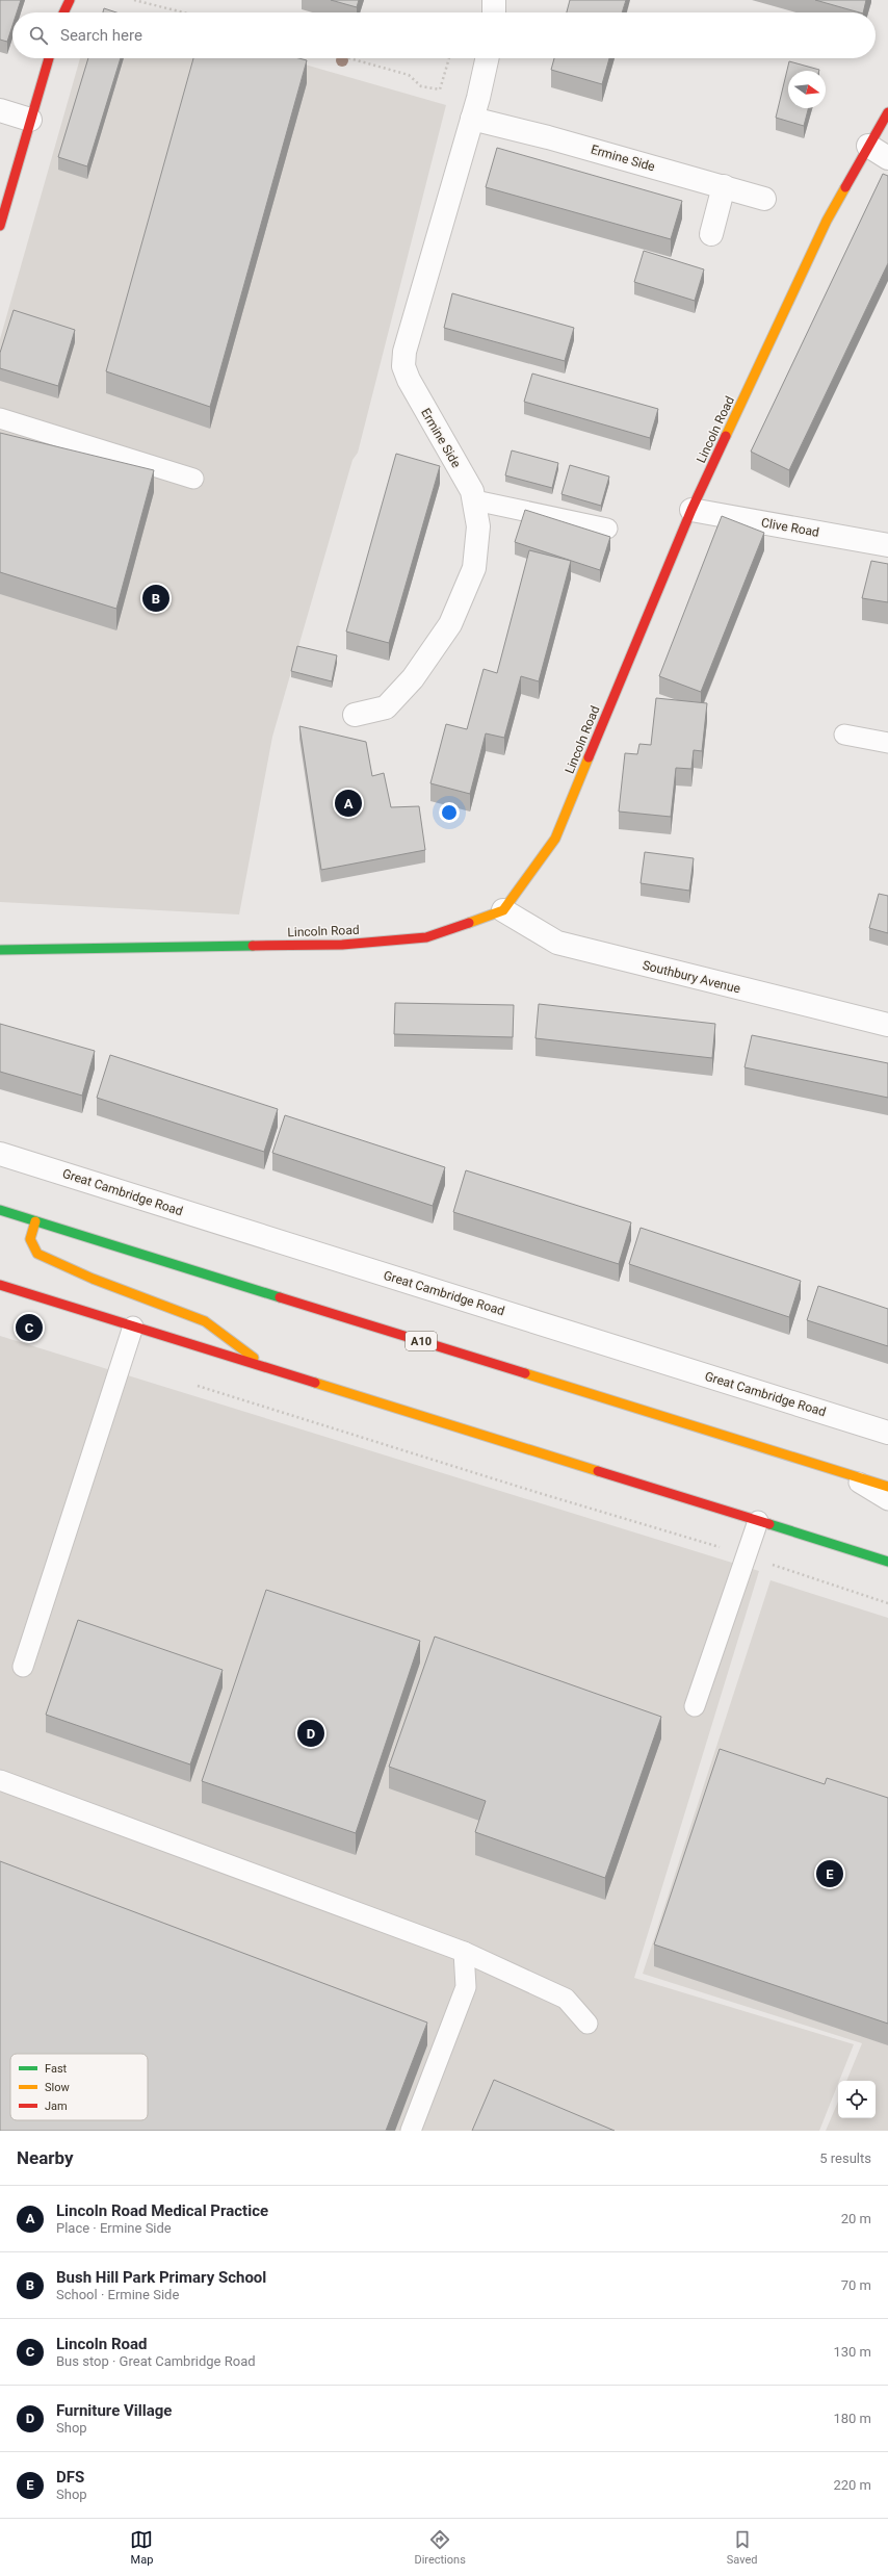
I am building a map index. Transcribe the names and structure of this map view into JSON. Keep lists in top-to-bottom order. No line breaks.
{"streets":{"main road":["Lincoln Road","A10"],"street":["Ermine Side","Clive Road","Southbury Avenue","Great Cambridge Road"]},"crossings":[["Lincoln Road","Clive Road"],["Lincoln Road","Southbury Avenue"]],"legend":["Fast","Slow","Jam"],"north":"right","page":{"search":"Search here","pins":["B","A","C","D","E"],"heading":["Nearby","5 results"],"list":[{"mark":"A","name":"Lincoln Road Medical Practice","note":"Place · Ermine Side","value":"20 m"},{"mark":"B","name":"Bush Hill Park Primary School","note":"School · Ermine Side","value":"70 m"},{"mark":"C","name":"Lincoln Road","note":"Bus stop · Great Cambridge Road","value":"130 m"},{"mark":"D","name":"Furniture Village","note":"Shop","value":"180 m"},{"mark":"E","name":"DFS","note":"Shop","value":"220 m"}],"nav":["Map","Directions","Saved"]}}
